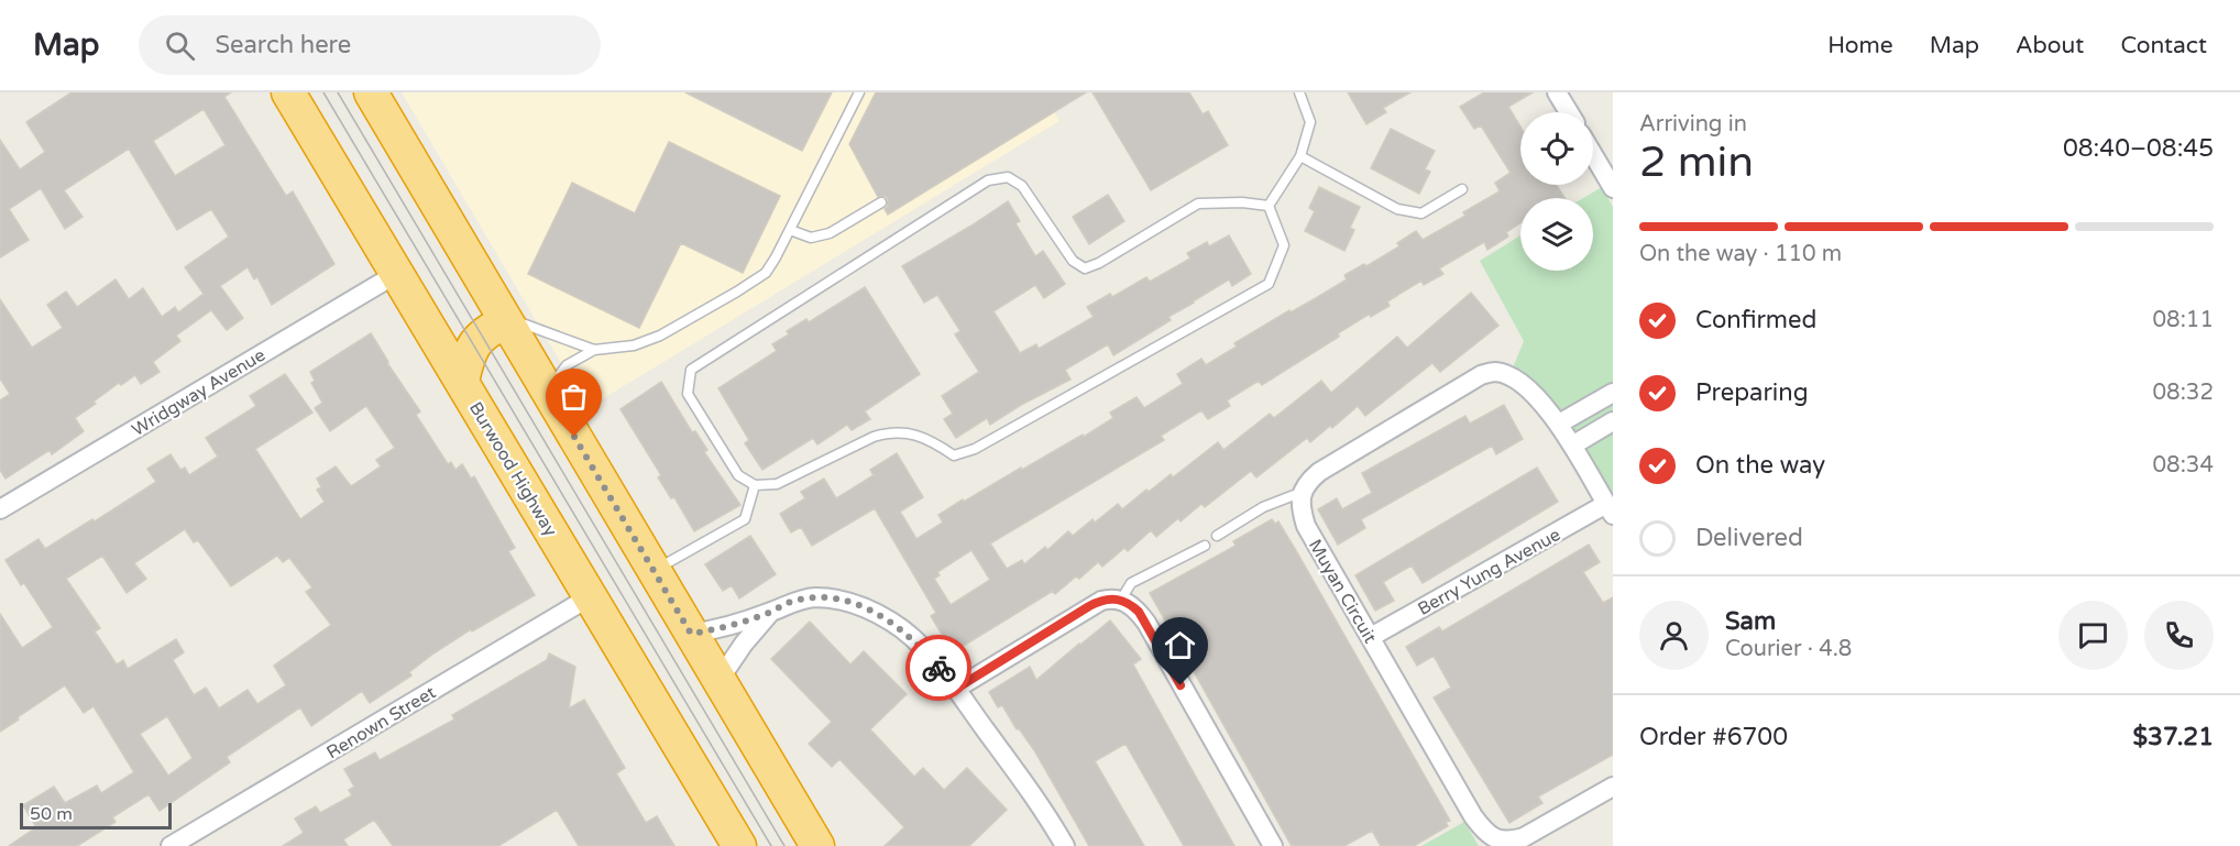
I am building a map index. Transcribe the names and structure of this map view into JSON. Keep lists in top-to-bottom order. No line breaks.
{"streets":{"highway":["Burwood Highway"],"street":["Wridgway Avenue","Berry Yung Avenue","Muyan Circuit","Renown Street"]},"crossings":[["Wridgway Avenue","Burwood Highway"],["Burwood Highway","Renown Street"],["Berry Yung Avenue","Muyan Circuit"]],"scale_bar":"50 m","page":{"header":"Map","search":"Search here","nav":["Home","Map","About","Contact"],"heading":["2 min","Arriving in","08:40–08:45"],"panel":["Sam","Courier · 4.8","Order #6700","$37.21"],"bar":"On the way · 110 m","list":[["Confirmed","08:11"],["Preparing","08:32"],["On the way","08:34"],"Delivered"],"scale":"50 m"}}
